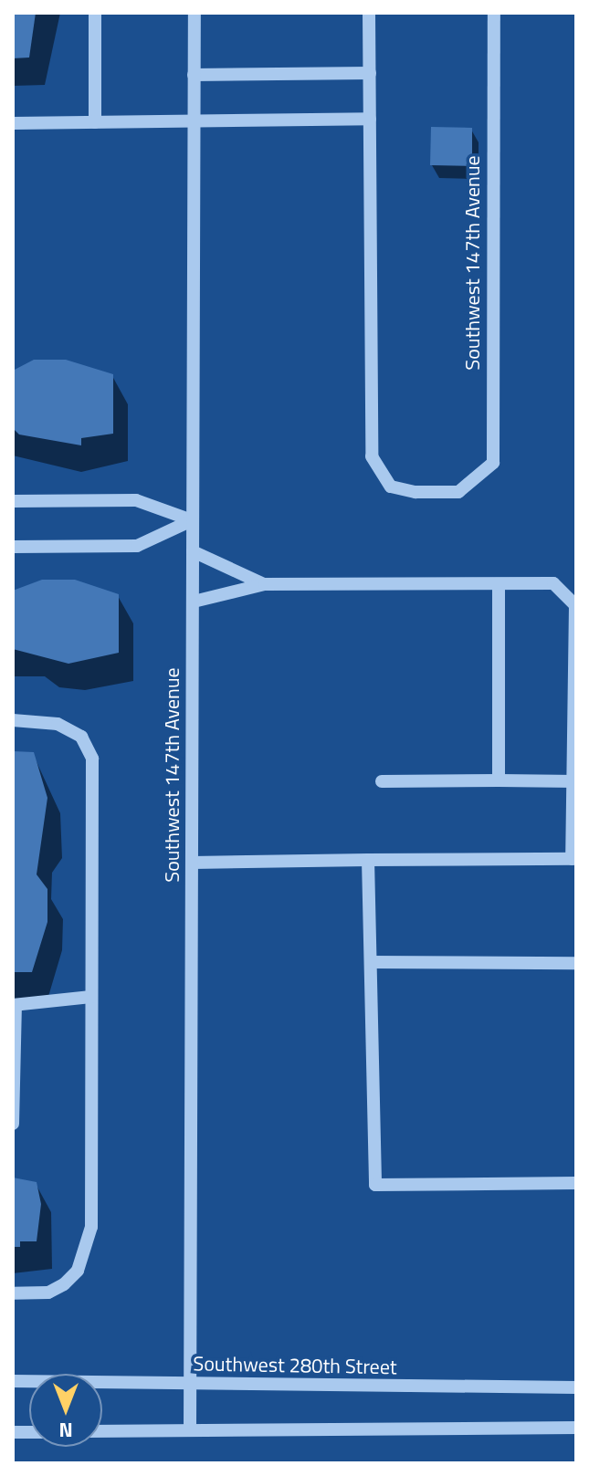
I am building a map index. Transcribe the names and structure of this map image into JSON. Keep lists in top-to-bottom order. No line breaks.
{"streets":{"street":["Southwest 147th Avenue","Southwest 280th Street"]},"crossings":[["Southwest 147th Avenue","Southwest 280th Street"]],"north":"bottom"}
